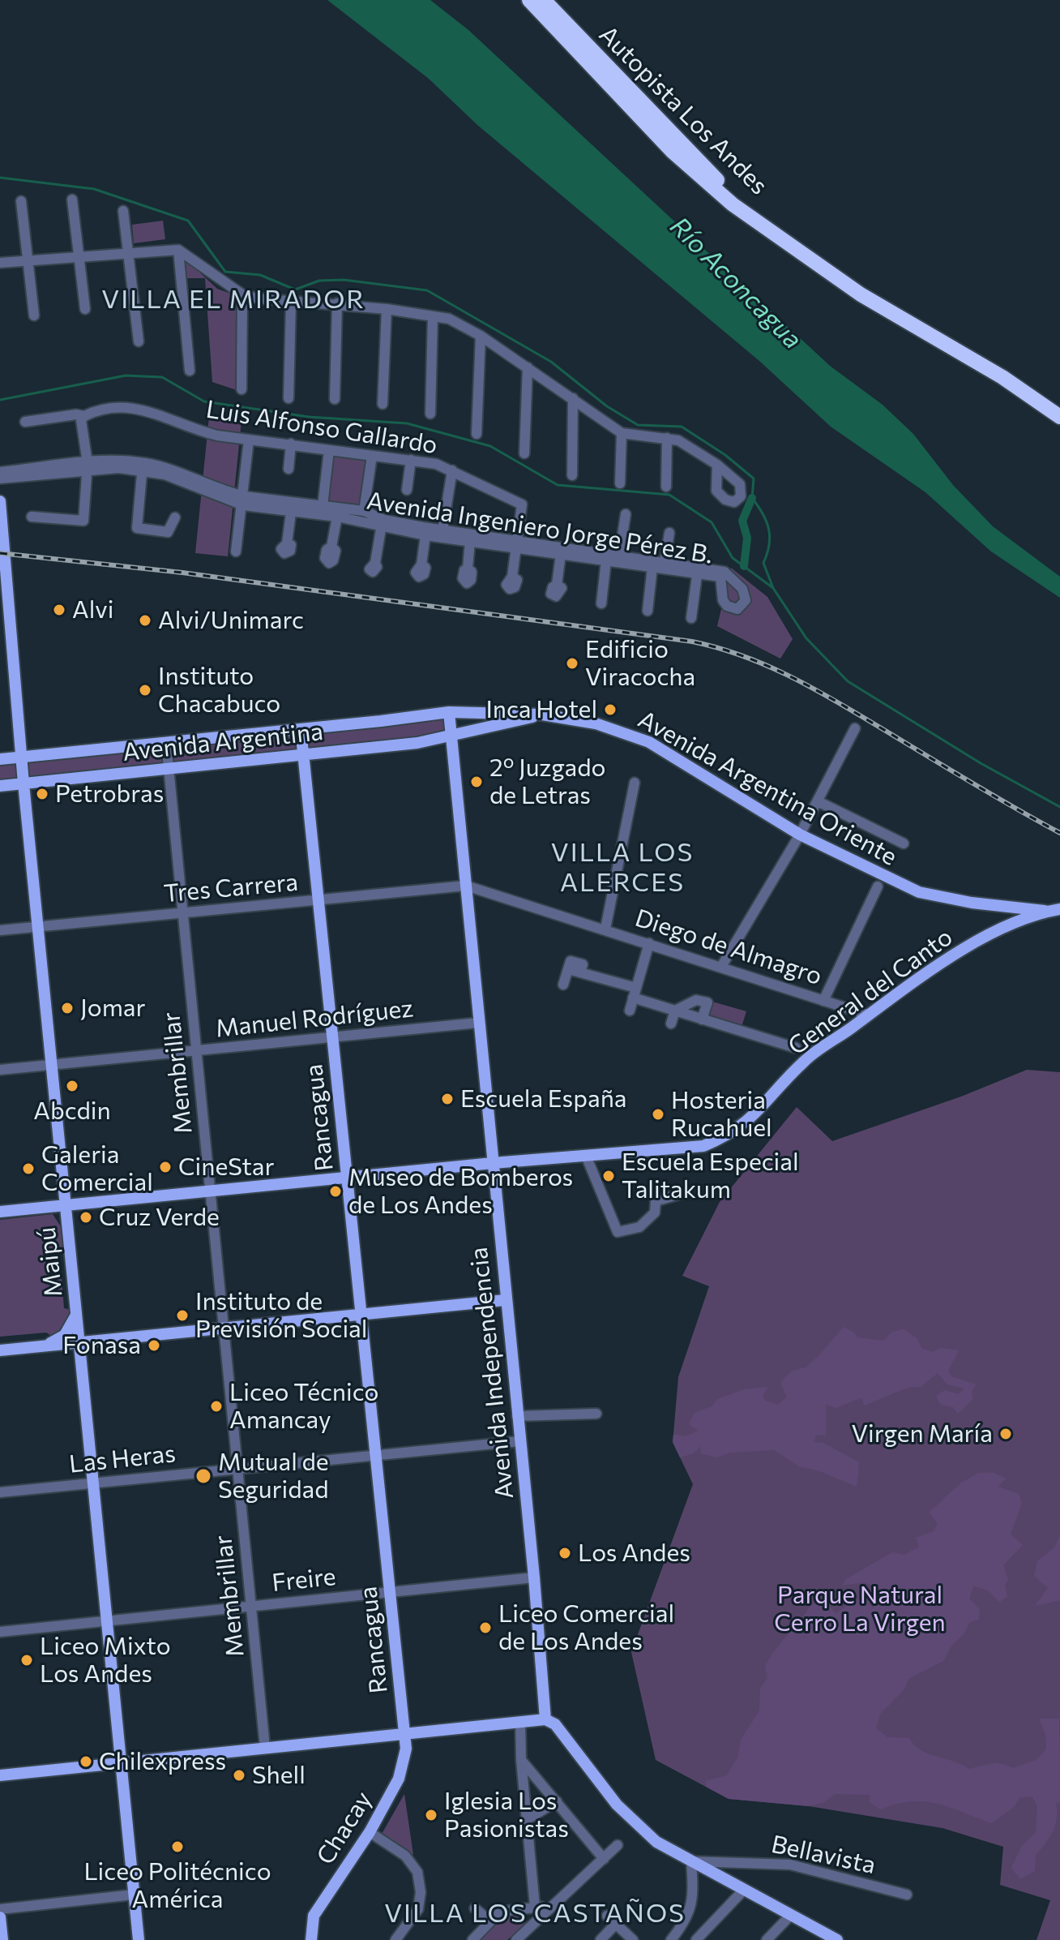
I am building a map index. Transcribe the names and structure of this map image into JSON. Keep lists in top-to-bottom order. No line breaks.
{"streets":{"highway":["Autopista Los Andes"],"main road":["Avenida Argentina","Avenida Argentina Oriente","General del Canto","Rancagua","Maipú","Avenida Independencia","Chacay"],"street":["Luis Alfonso Gallardo","Avenida Ingeniero Jorge Pérez B.","Tres Carrera","Diego de Almagro","Manuel Rodríguez","Membrillar","Las Heras","Freire","Bellavista"]},"crossings":[["Luis Alfonso Gallardo","Avenida Ingeniero Jorge Pérez B."],["Avenida Argentina","Avenida Argentina Oriente"],["Avenida Argentina","Membrillar"],["Avenida Argentina","Rancagua"],["Avenida Argentina","Maipú"],["Avenida Argentina","Avenida Independencia"],["Avenida Argentina Oriente","General del Canto"],["Avenida Argentina Oriente","Avenida Independencia"],["Tres Carrera","Diego de Almagro"],["Tres Carrera","Membrillar"],["Tres Carrera","Rancagua"],["Tres Carrera","Maipú"],["Tres Carrera","Avenida Independencia"],["Diego de Almagro","General del Canto"],["Diego de Almagro","Avenida Independencia"],["General del Canto","Membrillar"],["General del Canto","Rancagua"],["General del Canto","Maipú"],["General del Canto","Avenida Independencia"],["Manuel Rodríguez","Membrillar"],["Manuel Rodríguez","Rancagua"],["Manuel Rodríguez","Maipú"],["Manuel Rodríguez","Avenida Independencia"],["Membrillar","Las Heras"],["Membrillar","Freire"],["Rancagua","Las Heras"],["Rancagua","Freire"],["Rancagua","Chacay"],["Maipú","Las Heras"],["Maipú","Freire"],["Avenida Independencia","Las Heras"],["Avenida Independencia","Freire"]],"districts":["VILLA EL MIRADOR","VILLA LOS ALERCES","VILLA LOS CASTAÑOS"],"water":["Río Aconcagua"],"parks":["Parque Natural Cerro La Virgen"],"places":["Alvi","Alvi/Unimarc","Edificio Viracocha","Instituto Chacabuco","Inca Hotel","2º Juzgado de Letras","Petrobras","Jomar","Abcdin","Escuela España","Hosteria Rucahuel","CineStar","Galeria Comercial","Escuela Especial Talitakum","Museo de Bomberos de Los Andes","Cruz Verde","Instituto de Previsión Social","Fonasa","Liceo Técnico Amancay","Virgen María","Mutual de Seguridad","Los Andes","Liceo Comercial de Los Andes","Liceo Mixto Los Andes","Chilexpress","Shell","Iglesia Los Pasionistas","Liceo Politécnico América"]}
